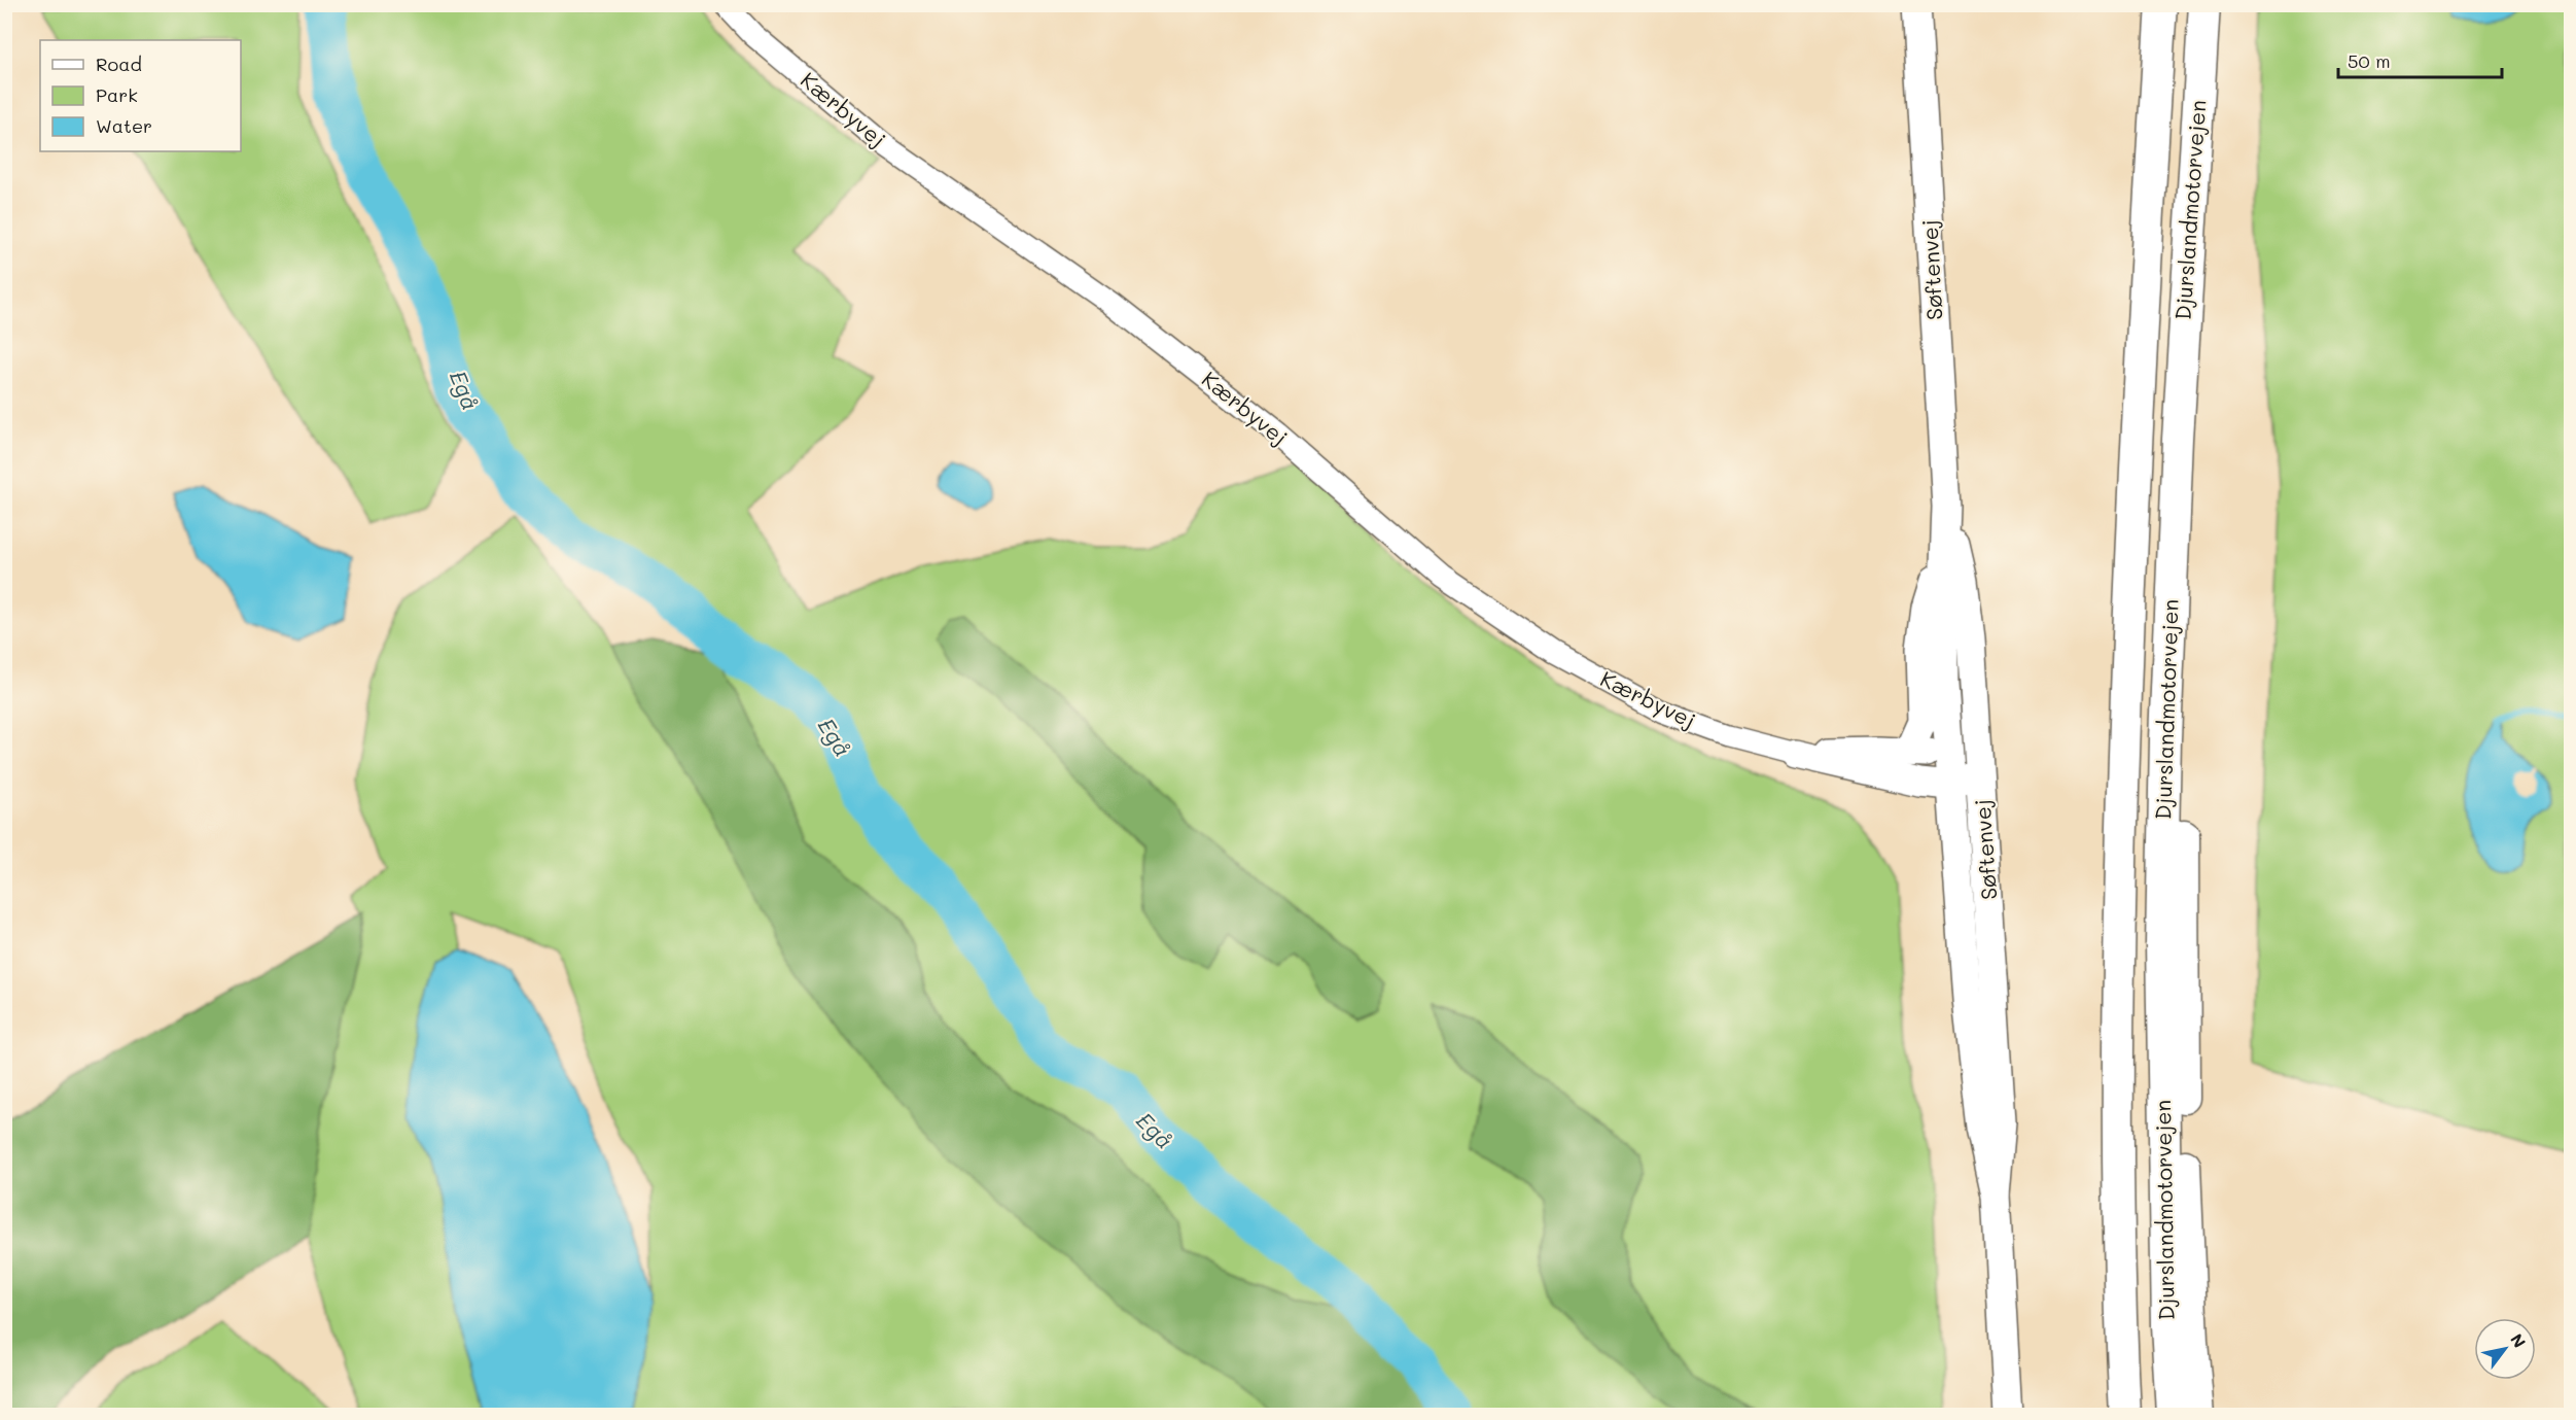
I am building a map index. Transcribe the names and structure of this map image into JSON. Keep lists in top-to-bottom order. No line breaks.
{"streets":{"highway":["Djurslandmotorvejen"],"main road":["Søftenvej"],"street":["Kærbyvej"]},"water":["Egå"],"legend":["Road","Park","Water"],"scale_bar":"50 m","north":"top right"}
